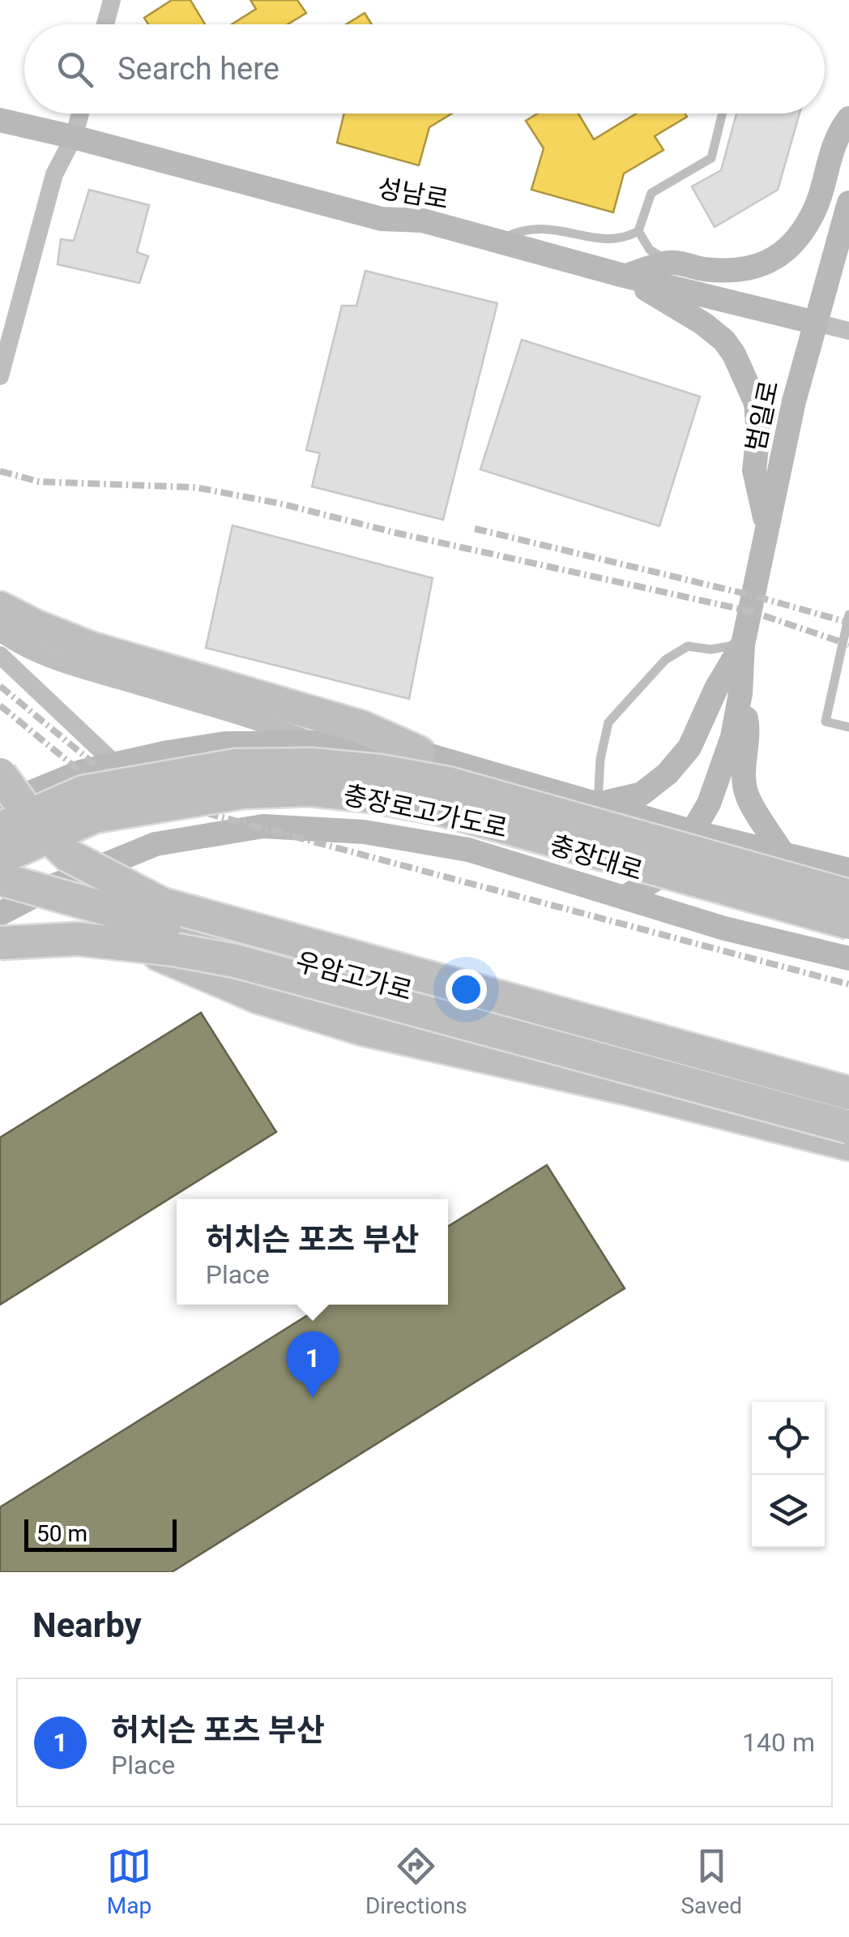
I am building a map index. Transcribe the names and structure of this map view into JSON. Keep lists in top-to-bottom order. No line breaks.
{"streets":{"highway":["충장로고가도로","우암고가로"],"main road":["성남로","범일로","충장대로"]},"crossings":[["성남로","범일로"]],"scale_bar":"50 m","page":{"search":"Search here","popup":["허치슨 포츠 부산","Place"],"pins":"1","scale":"50 m","heading":"Nearby","list":[{"mark":"1","name":"허치슨 포츠 부산","note":"Place","value":"140 m"}],"nav":["Map","Directions","Saved"]}}
